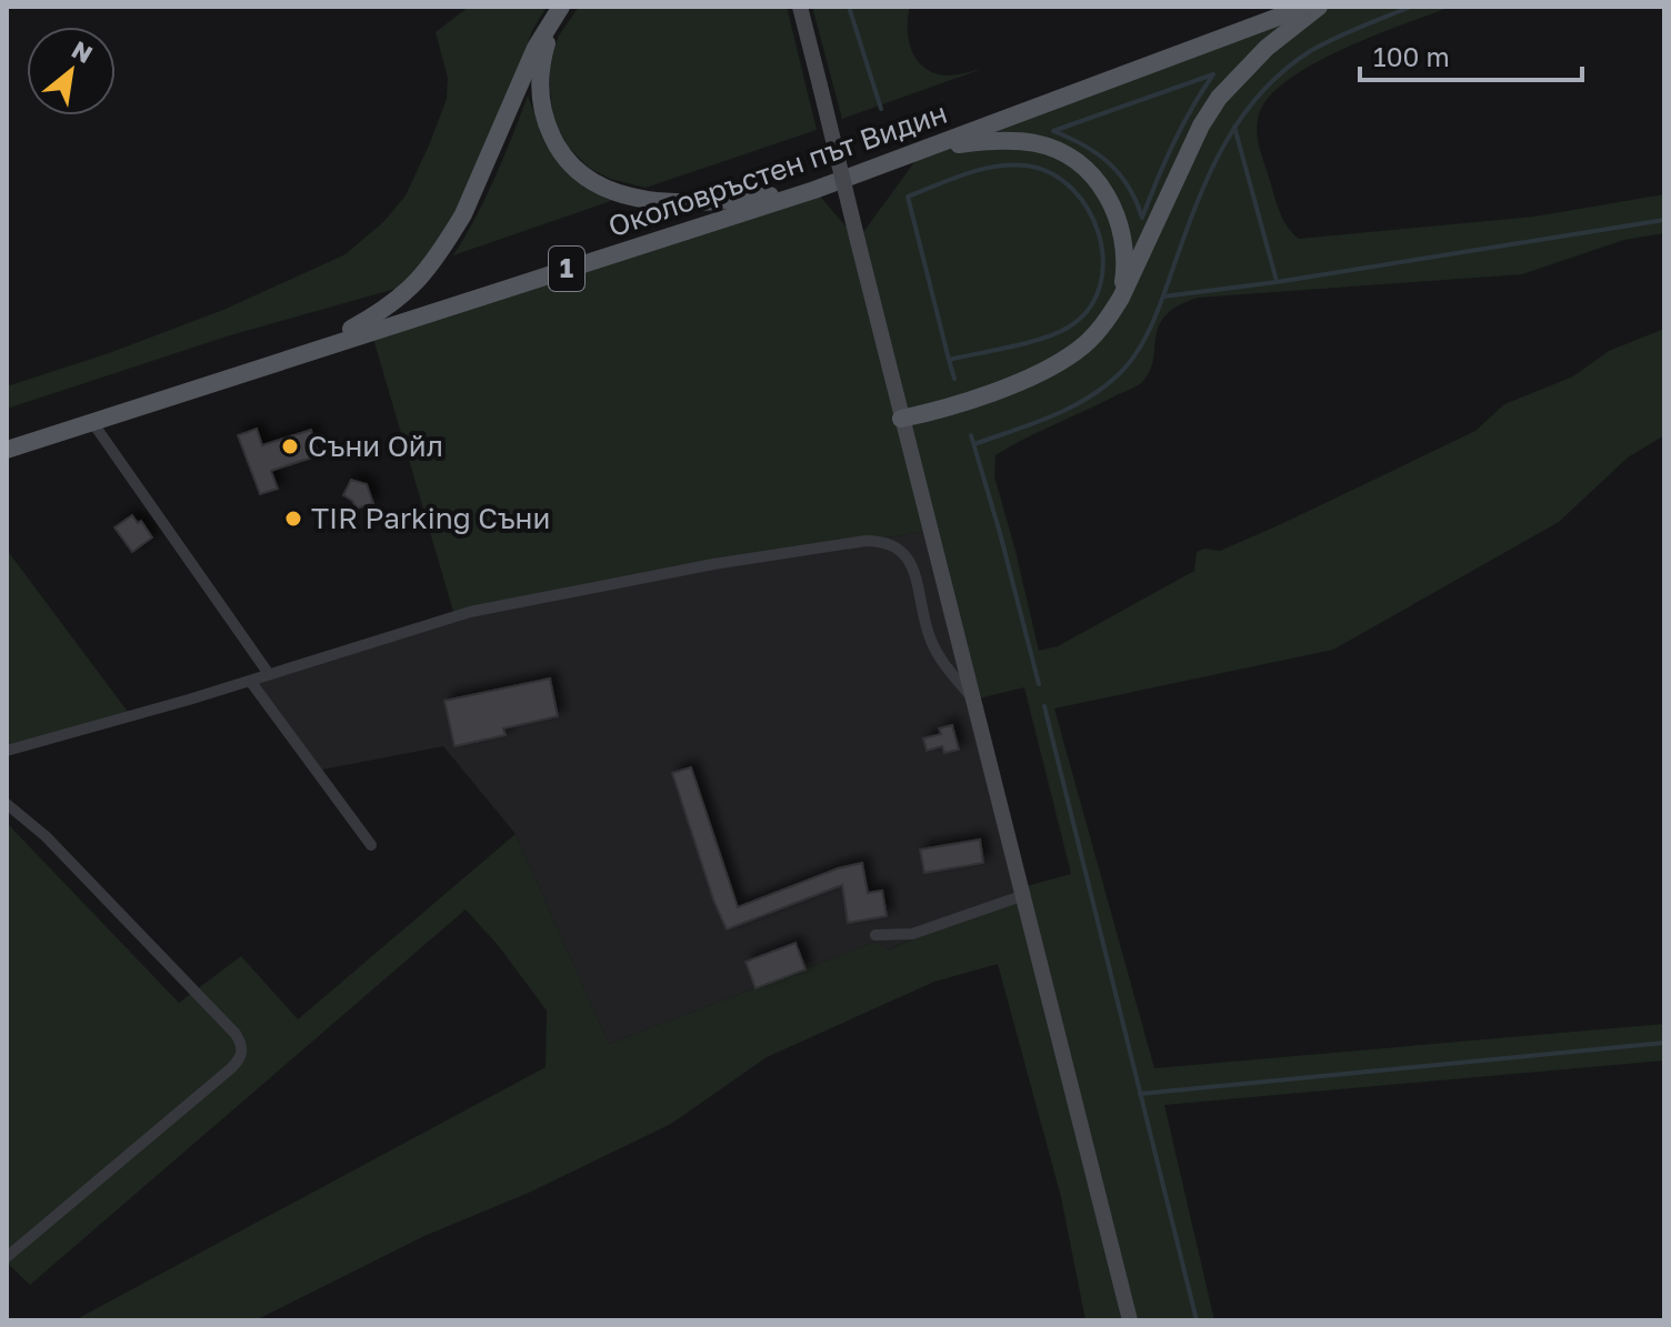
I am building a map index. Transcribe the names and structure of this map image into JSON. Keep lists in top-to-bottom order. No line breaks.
{"streets":{"main road":["Околовръстен път Видин","1"]},"places":["Съни Ойл","TIR Parking Съни"],"scale_bar":"100 m","north":"top right"}
